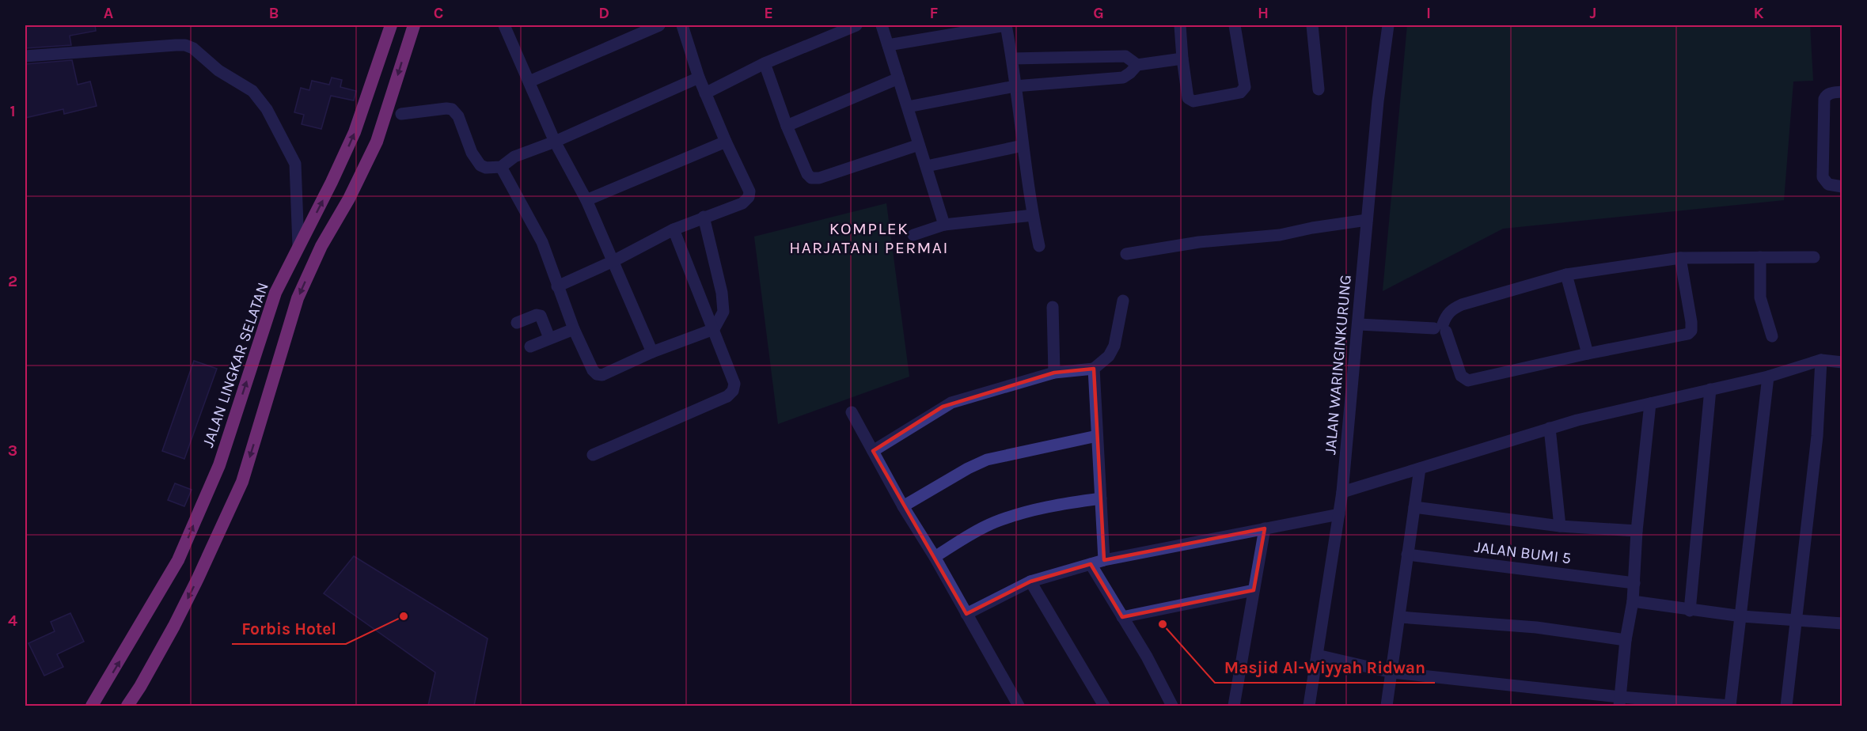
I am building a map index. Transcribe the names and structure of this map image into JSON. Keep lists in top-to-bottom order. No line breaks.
{"streets":{"highway":["JALAN LINGKAR SELATAN"],"street":["JALAN WARINGINKURUNG","JALAN BUMI 5"]},"districts":["KOMPLEK HARJATANI PERMAI"],"places":["Forbis Hotel","Masjid Al-Wiyyah Ridwan"],"grid":{"columns":["A","B","C","D","E","F","G","H","I","J","K"],"rows":["1","2","3","4"]}}
